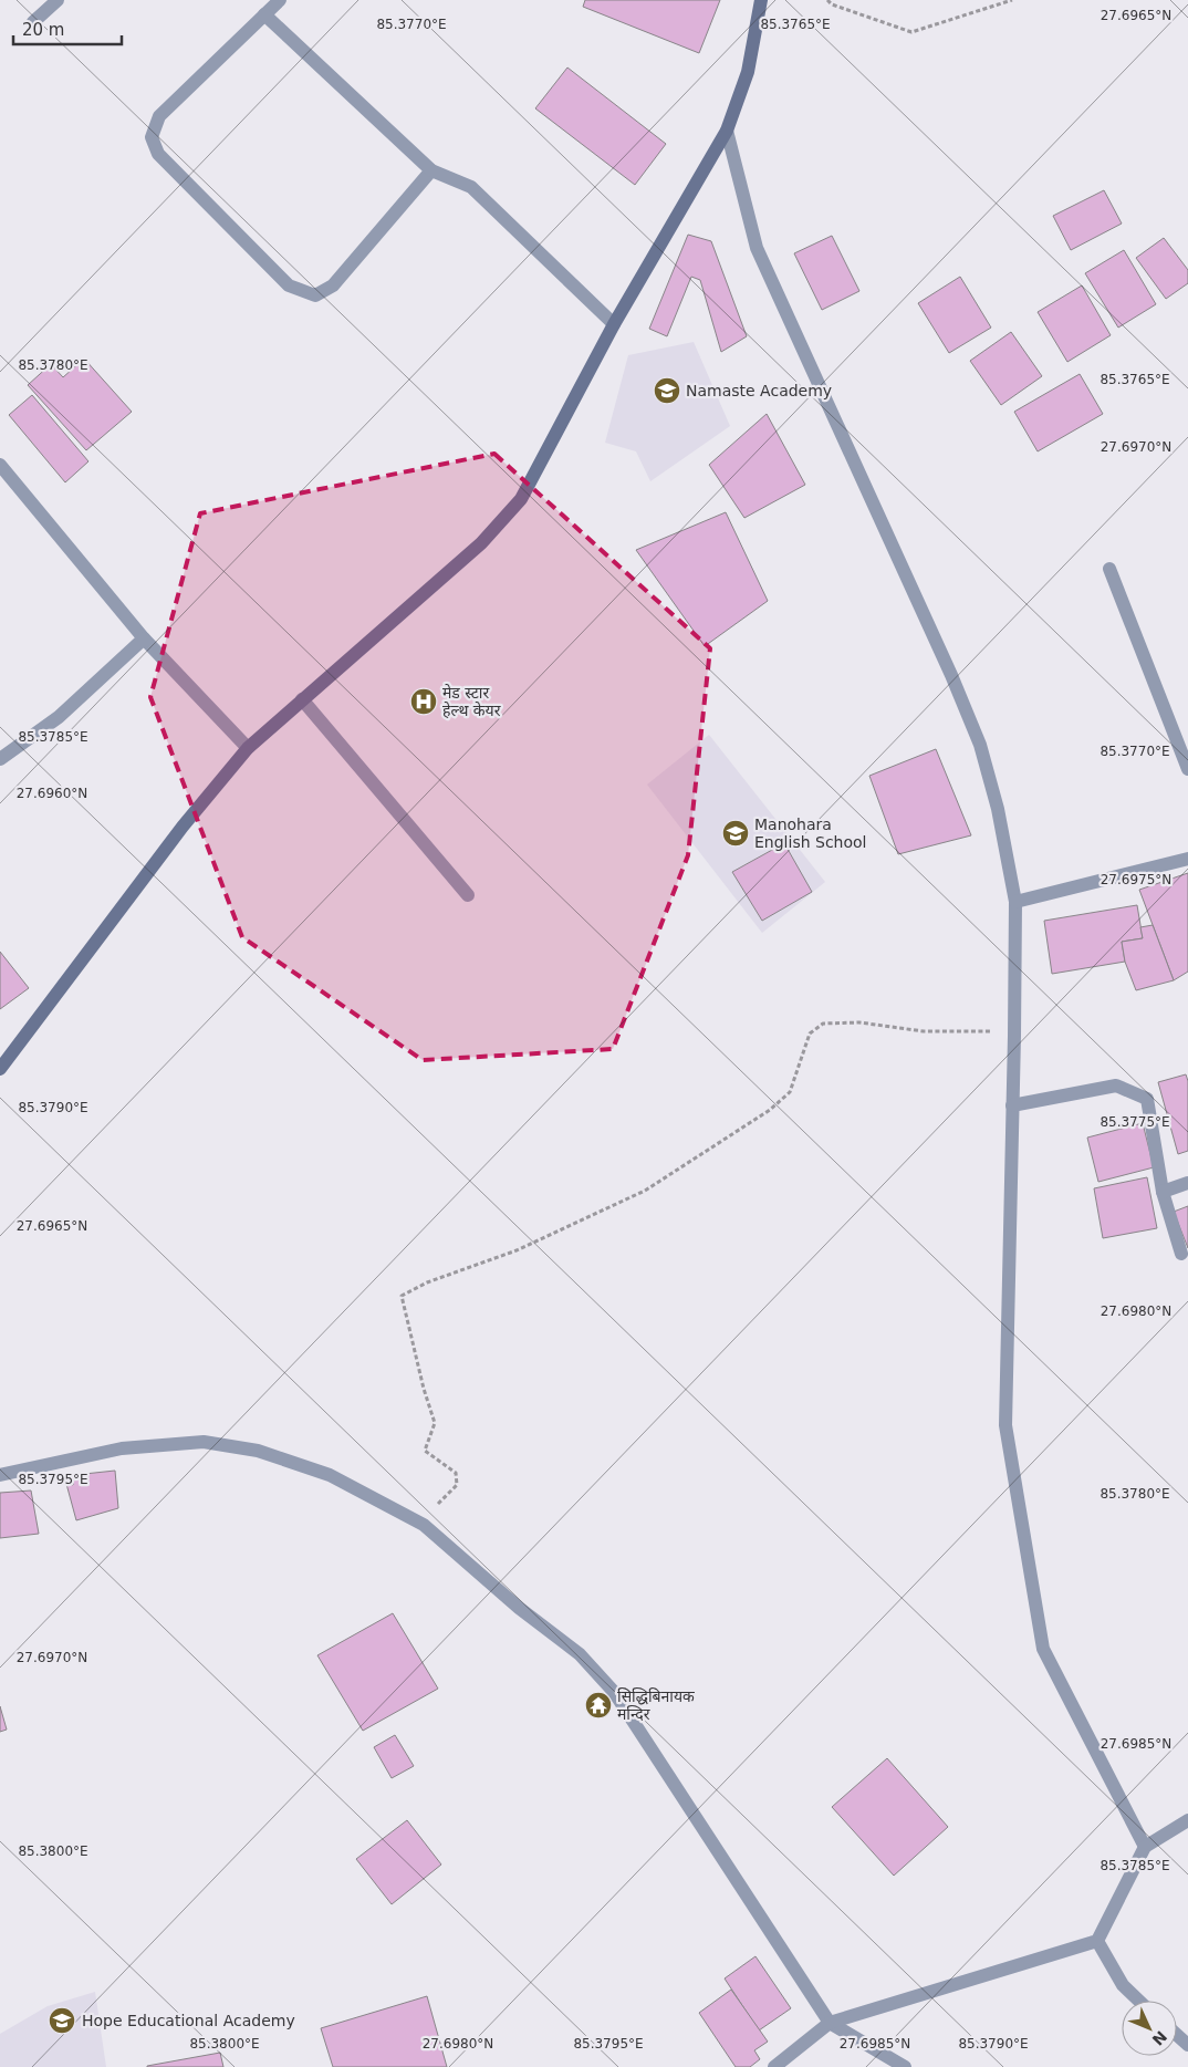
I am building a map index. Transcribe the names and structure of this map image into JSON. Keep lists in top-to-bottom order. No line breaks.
{"places":{"school or university":["Namaste Academy","Manohara English School","Hope Educational Academy"],"hospital":["मेड स्टार हेल्थ केयर"],"temple":["सिद्धिबिनायक मन्दिर"]},"scale_bar":"20 m","north":"bottom right","coordinates":["27.6965°N","85.3770°E","85.3765°E","85.3780°E","27.6970°N","85.3785°E","27.6960°N","27.6975°N","85.3790°E","85.3775°E","27.6980°N","85.3795°E","27.6985°N","85.3800°E"]}
